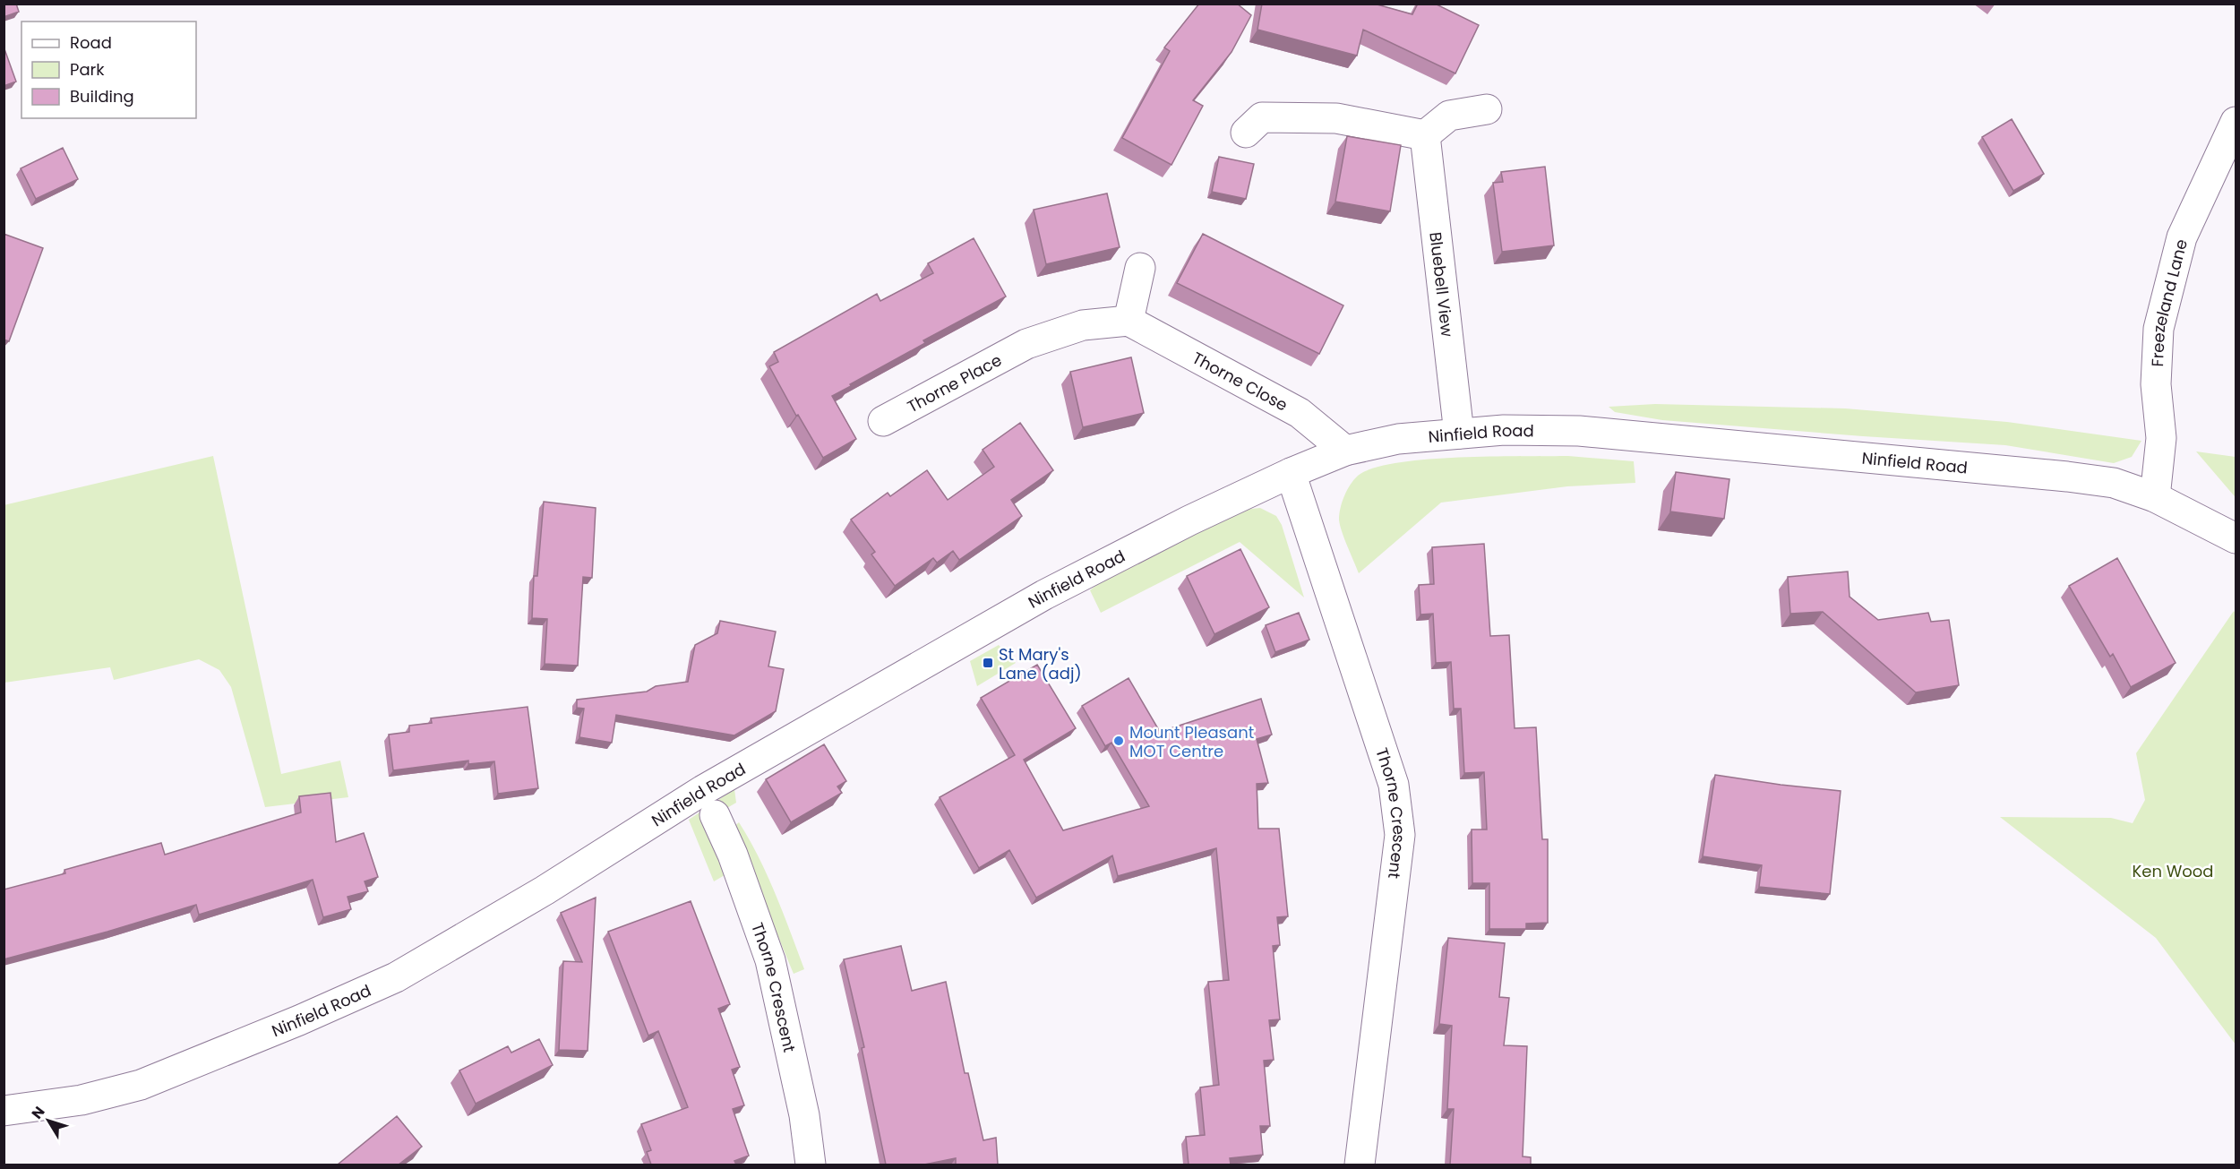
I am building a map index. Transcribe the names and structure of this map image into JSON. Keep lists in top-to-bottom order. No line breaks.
{"streets":{"street":["Bluebell View","Freezeland Lane","Thorne Close","Thorne Place","Ninfield Road","Thorne Crescent"]},"crossings":[["Bluebell View","Ninfield Road"],["Freezeland Lane","Ninfield Road"],["Thorne Close","Thorne Place"],["Thorne Close","Ninfield Road"],["Ninfield Road","Thorne Crescent"]],"parks":["Ken Wood"],"places":{"transit":["St Mary's Lane (adj)"],"other":["Mount Pleasant MOT Centre"]},"legend":["Road","Park","Building"],"north":"top left"}
